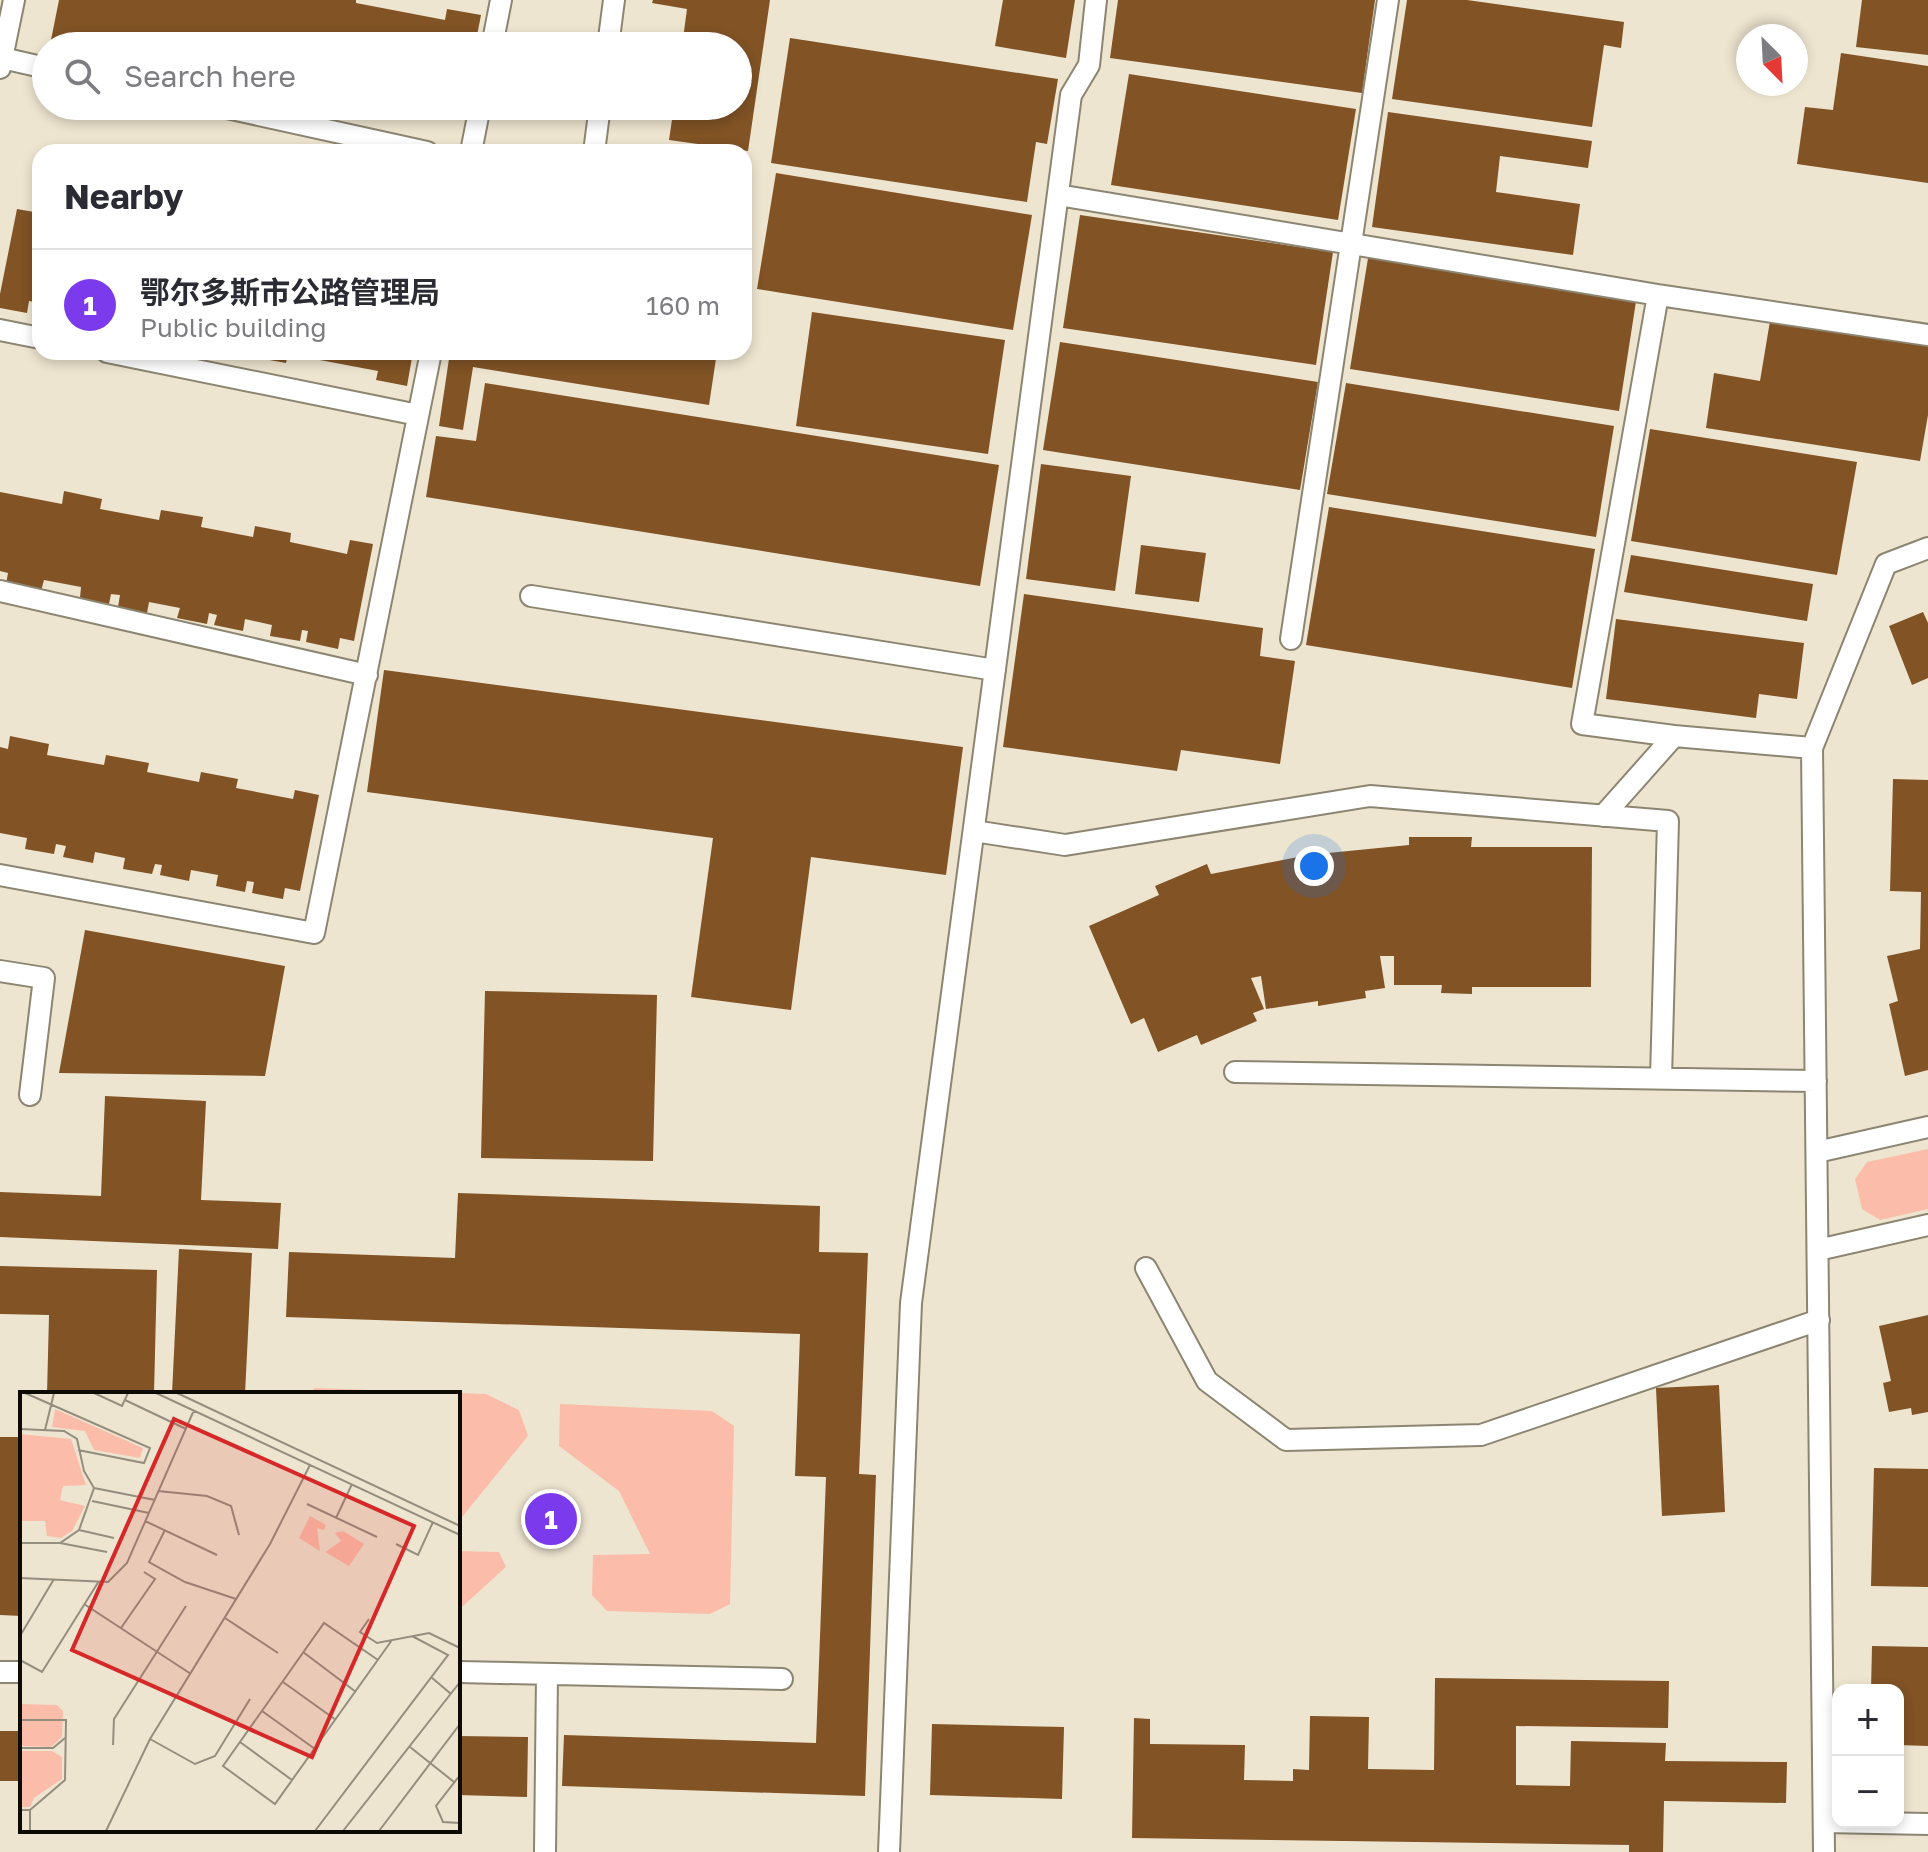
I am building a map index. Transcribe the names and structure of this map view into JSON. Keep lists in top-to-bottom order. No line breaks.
{"north":"bottom right","page":{"search":"Search here","heading":"Nearby","list":[{"mark":"1","name":"鄂尔多斯市公路管理局","note":"Public building","value":"160 m"}],"pins":"1","map_buttons":["+","−"]}}
